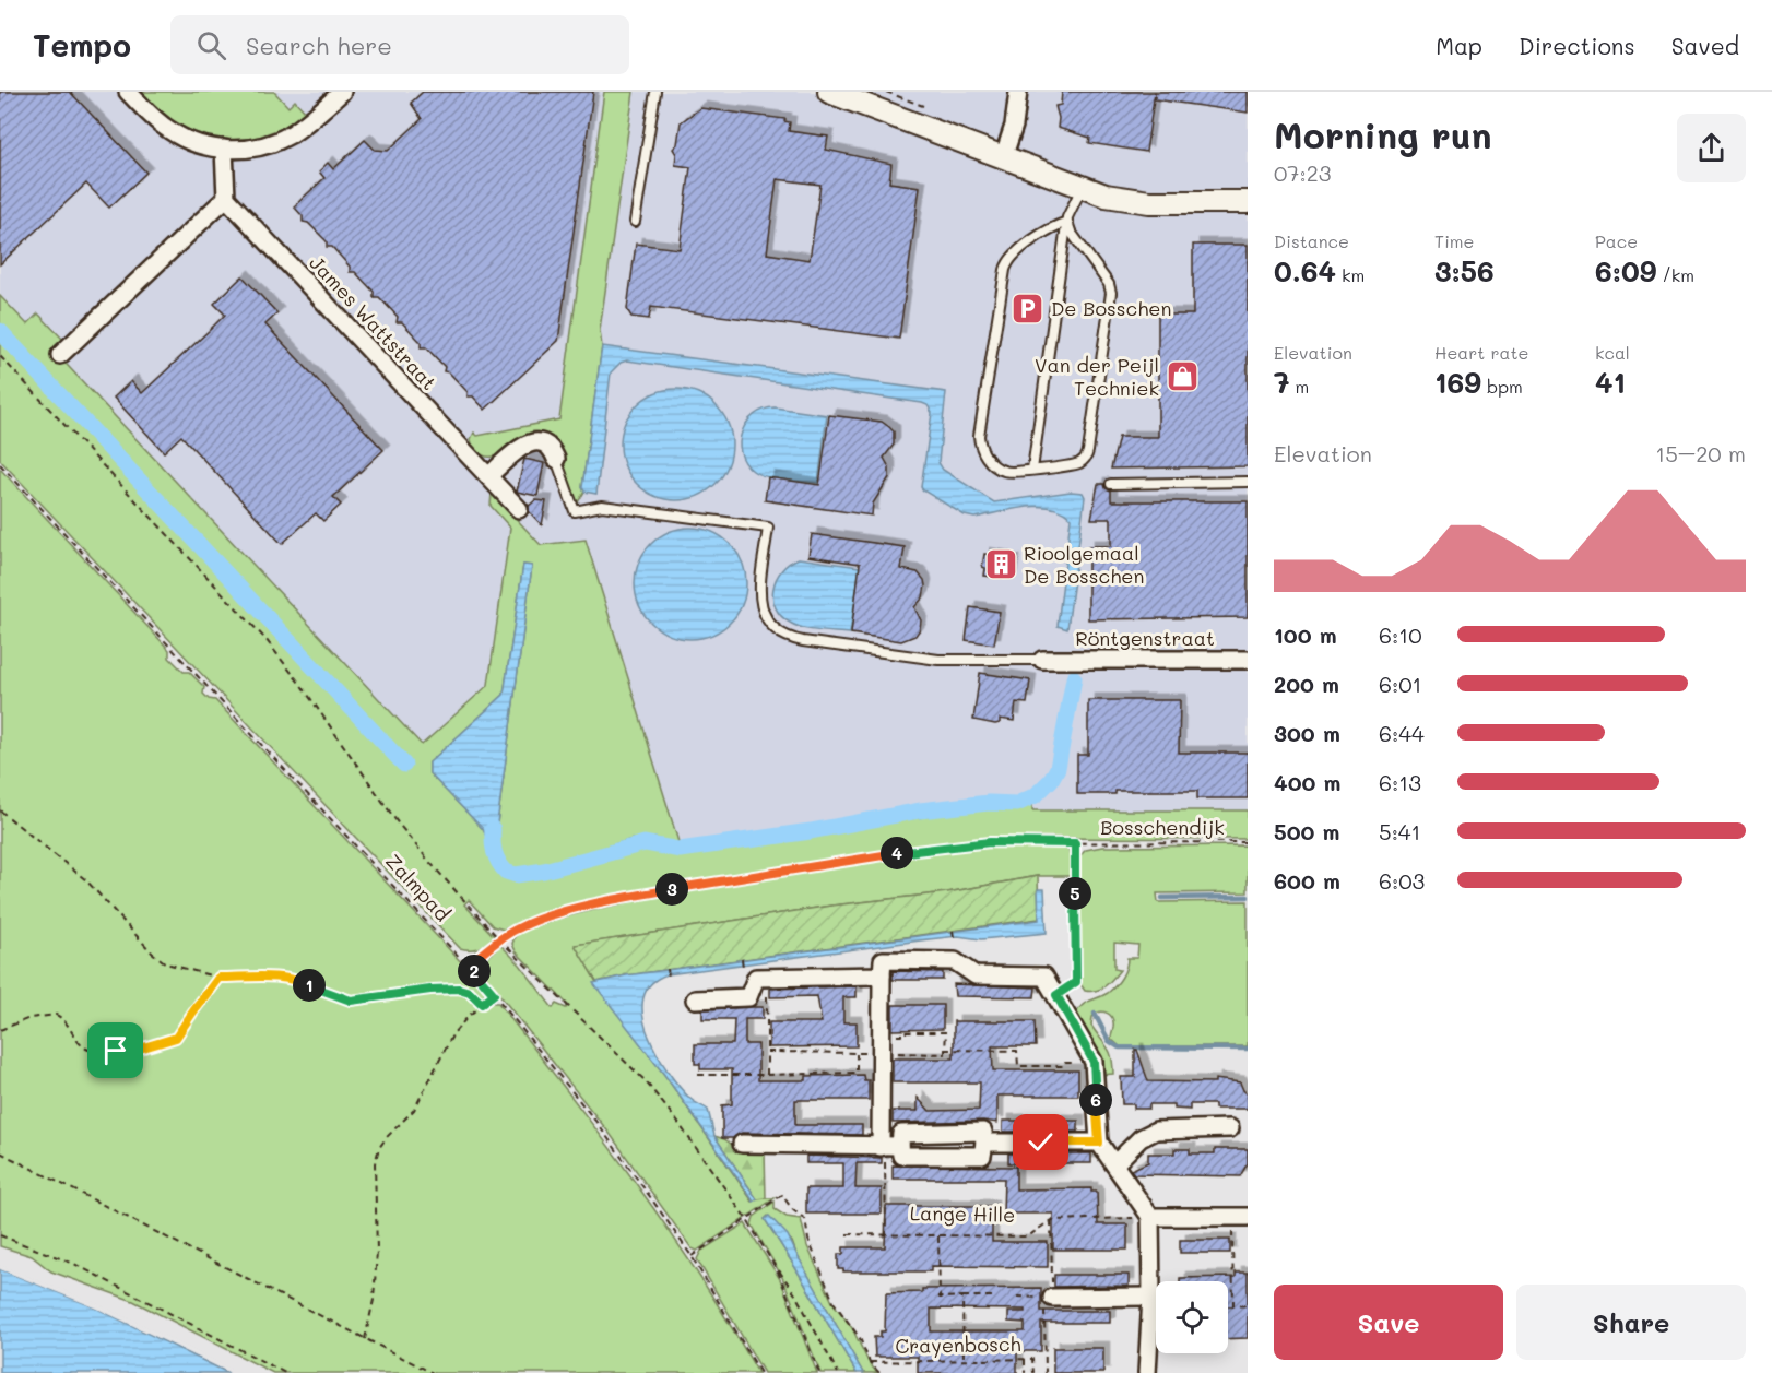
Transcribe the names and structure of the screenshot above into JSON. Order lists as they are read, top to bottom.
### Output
{
  "streets": {
    "street": ["James Wattstraat", "Röntgenstraat"],
    "path": [
      "Bosschendijk",
      "Zalmpad",
      "Lange Hille",
      "Crayenbosch"
    ]
  },
  "crossings": [
    ["Bosschendijk", "Zalmpad"]
  ],
  "places": {
    "parking": ["De Bosschen"],
    "shop": ["Van der Peijl Techniek"],
    "building": ["Rioolgemaal De Bosschen"]
  },
  "page": {
    "header": "Tempo",
    "search": "Search here",
    "nav": ["Map", "Directions", "Saved"],
    "heading": ["Morning run", "07:23"],
    "stats": [
      ["Distance", "0.64 km"],
      ["Time", "3:56"],
      ["Pace", "6:09 /km"],
      ["Elevation", "7 m"],
      ["Heart rate", "169 bpm"],
      ["kcal", "41"]
    ],
    "chart": ["Elevation", "15–20 m"],
    "list": [
      {
        "name": "100 m",
        "note": "6:10"
      },
      {
        "name": "200 m",
        "note": "6:01"
      },
      {
        "name": "300 m",
        "note": "6:44"
      },
      {
        "name": "400 m",
        "note": "6:13"
      },
      {
        "name": "500 m",
        "note": "5:41"
      },
      {
        "name": "600 m",
        "note": "6:03"
      }
    ],
    "pins": [
      "4",
      "3",
      "5",
      "2",
      "1",
      "6"
    ],
    "buttons": ["Save", "Share"]
  }
}
